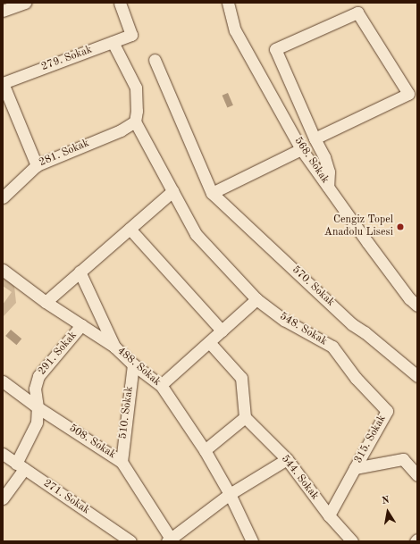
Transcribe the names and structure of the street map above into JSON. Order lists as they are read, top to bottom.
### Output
{
  "streets": {
    "street": [
      "279. Sokak",
      "281. Sokak",
      "568. Sokak",
      "570. Sokak",
      "548. Sokak",
      "291. Sokak",
      "488. Sokak",
      "510. Sokak",
      "315. Sokak",
      "508. Sokak",
      "544. Sokak",
      "271. Sokak"
    ]
  },
  "crossings": [
    ["281. Sokak", "548. Sokak"],
    ["548. Sokak", "315. Sokak"],
    ["291. Sokak", "488. Sokak"],
    ["291. Sokak", "508. Sokak"],
    ["291. Sokak", "271. Sokak"],
    ["488. Sokak", "510. Sokak"],
    ["510. Sokak", "508. Sokak"],
    ["315. Sokak", "544. Sokak"]
  ],
  "places": ["Cengiz Topel Anadolu Lisesi"],
  "north": "top"
}
